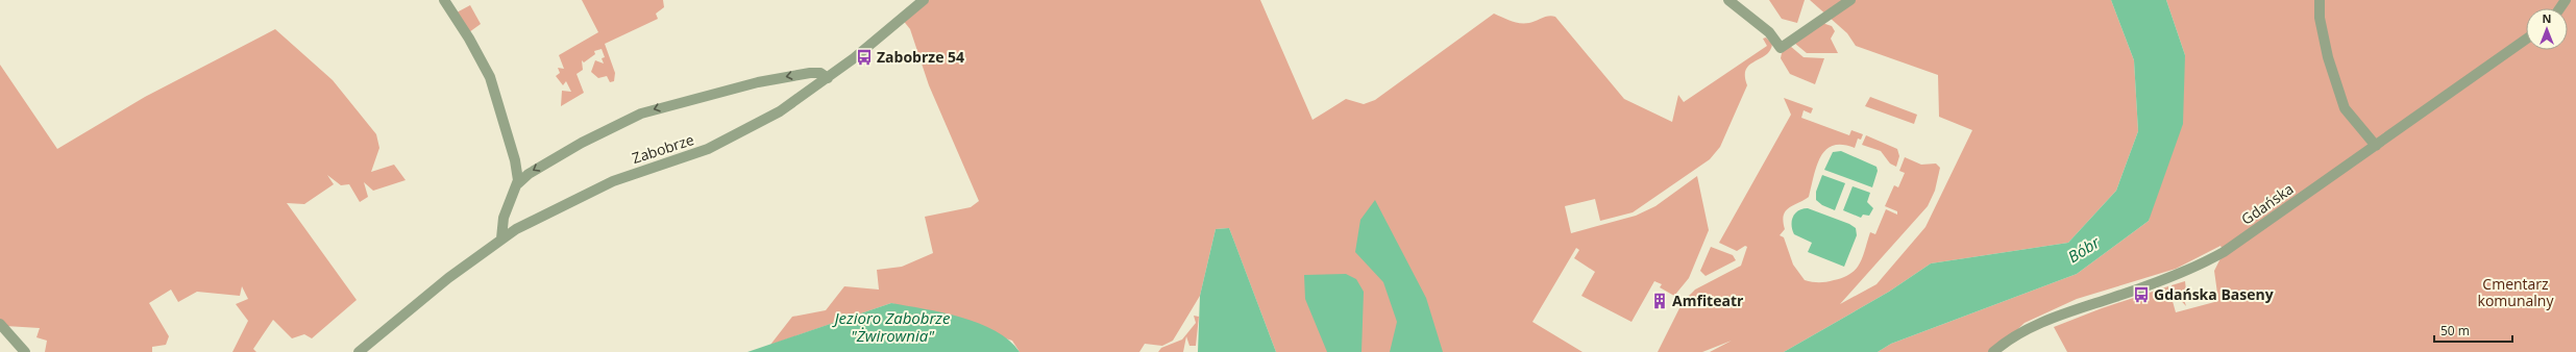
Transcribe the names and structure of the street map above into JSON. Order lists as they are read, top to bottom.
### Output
{
  "streets": {
    "street": ["Zabobrze", "Gdańska"]
  },
  "water": ["Bóbr", "Jezioro Zabobrze \"Żwirownia\""],
  "parks": ["Cmentarz komunalny"],
  "places": {
    "bus stop": ["Zabobrze 54", "Gdańska Baseny"],
    "building": ["Amfiteatr"]
  },
  "scale_bar": "50 m",
  "north": "top"
}
